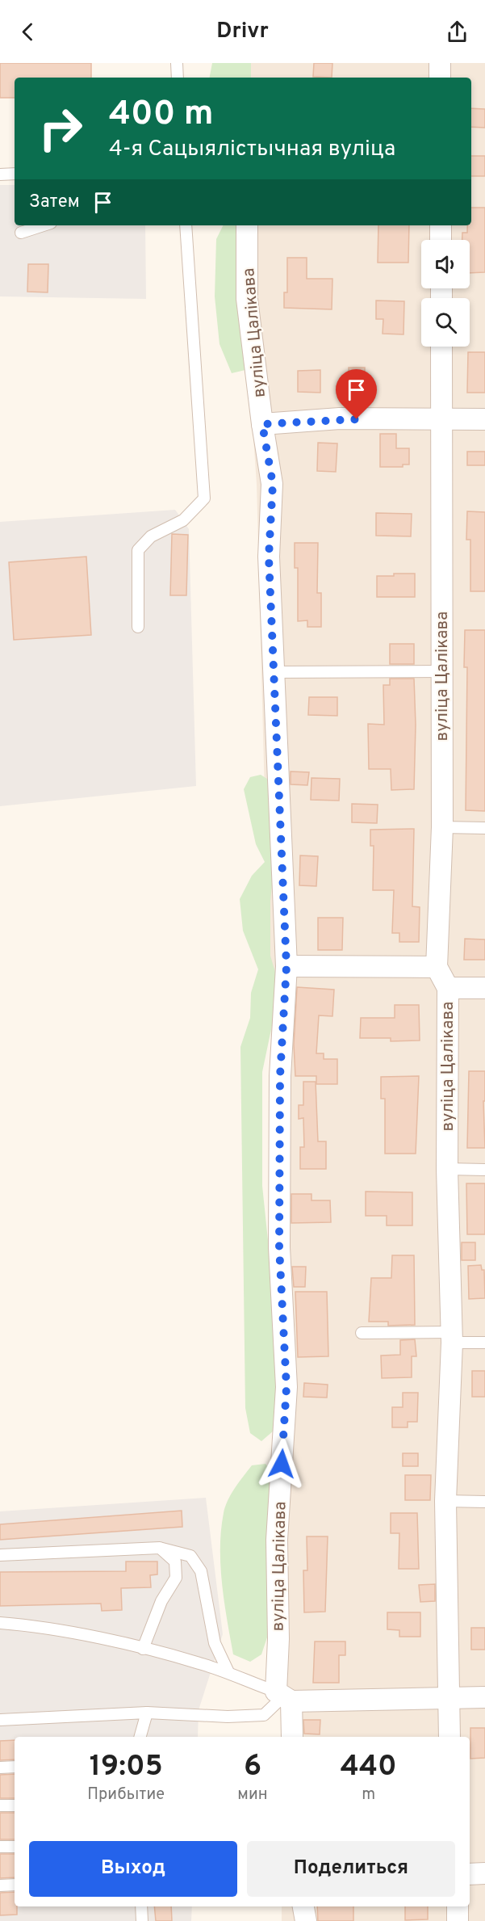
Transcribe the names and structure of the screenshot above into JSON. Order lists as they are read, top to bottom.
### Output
{
  "streets": {
    "street": ["вуліца Цалікава"]
  },
  "page": {
    "header": "Drivr",
    "turn": ["400 m", "4-я Сацыялістычная вуліца"],
    "then": "Затем",
    "eta": [
      "19:05",
      "Прибытие",
      "6",
      "мин",
      "440",
      "m"
    ],
    "buttons": ["Выход", "Поделиться"]
  }
}
